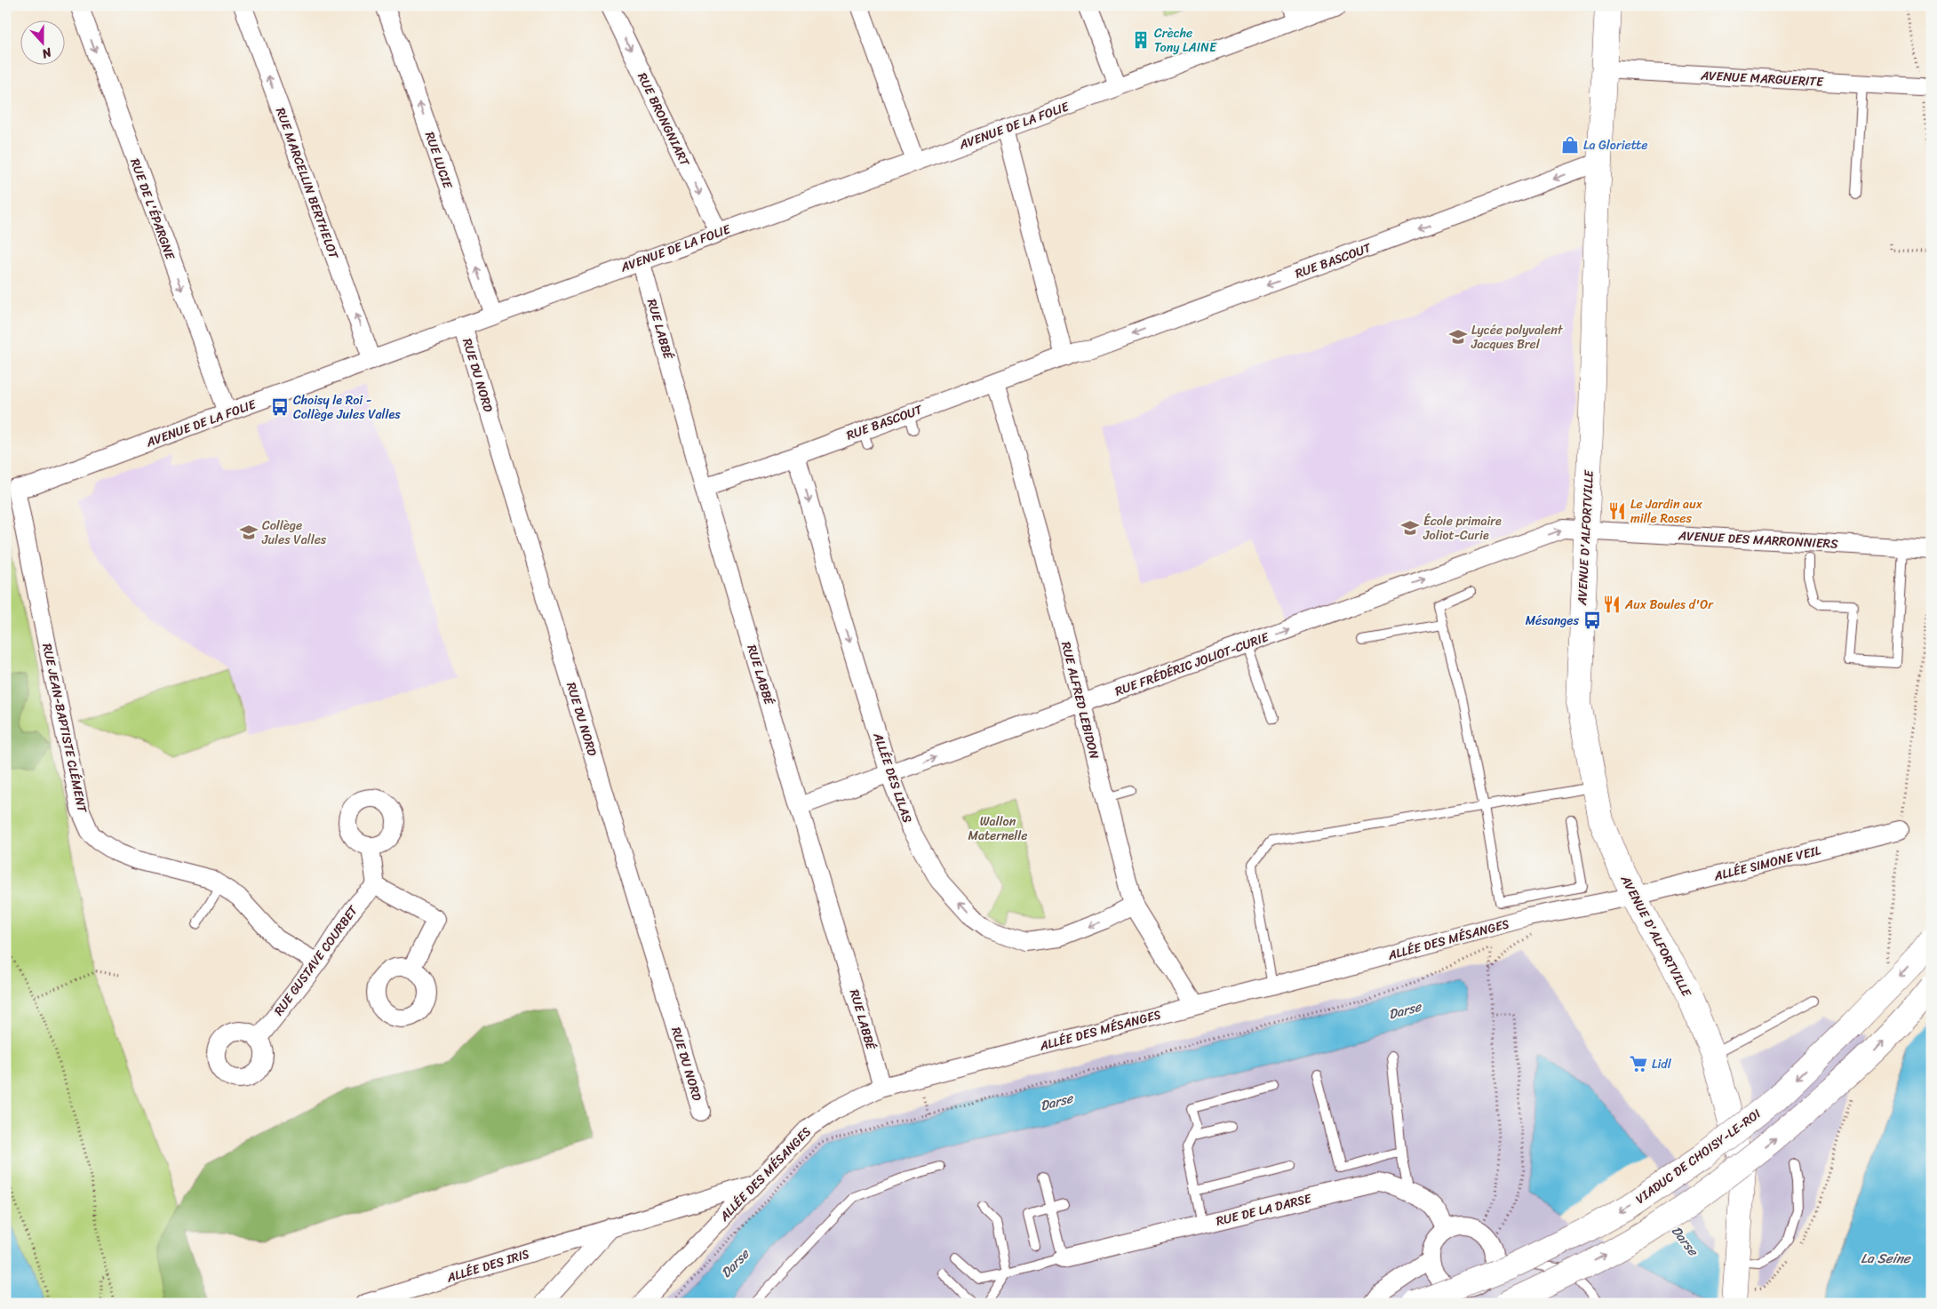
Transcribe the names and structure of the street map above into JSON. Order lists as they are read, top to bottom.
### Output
{
  "streets": {
    "main road": ["AVENUE D'ALFORTVILLE", "VIADUC DE CHOISY-LE-ROI"],
    "street": [
      "AVENUE MARGUERITE",
      "RUE BRONGNIART",
      "AVENUE DE LA FOLIE",
      "RUE LUCIE",
      "RUE MARCELLIN BERTHELOT",
      "RUE DE L'ÉPARGNE",
      "RUE BASCOUT",
      "RUE LABBÉ",
      "RUE DU NORD",
      "AVENUE DES MARRONNIERS",
      "RUE FRÉDÉRIC JOLIOT-CURIE",
      "RUE ALFRED LEBIDON",
      "RUE JEAN-BAPTISTE CLÉMENT",
      "ALLÉE DES LILAS",
      "ALLÉE SIMONE VEIL",
      "ALLÉE DES MÉSANGES",
      "RUE GUSTAVE COURBET",
      "RUE DE LA DARSE",
      "ALLÉE DES IRIS"
    ]
  },
  "crossings": [
    ["AVENUE MARGUERITE", "AVENUE D'ALFORTVILLE"],
    ["RUE BRONGNIART", "AVENUE DE LA FOLIE"],
    ["AVENUE DE LA FOLIE", "RUE LUCIE"],
    ["AVENUE DE LA FOLIE", "RUE MARCELLIN BERTHELOT"],
    ["AVENUE DE LA FOLIE", "RUE DE L'ÉPARGNE"],
    ["AVENUE DE LA FOLIE", "RUE LABBÉ"],
    ["AVENUE DE LA FOLIE", "RUE DU NORD"],
    ["AVENUE DE LA FOLIE", "RUE JEAN-BAPTISTE CLÉMENT"],
    ["RUE BASCOUT", "RUE LABBÉ"],
    ["RUE BASCOUT", "AVENUE D'ALFORTVILLE"],
    ["RUE BASCOUT", "RUE ALFRED LEBIDON"],
    ["RUE BASCOUT", "ALLÉE DES LILAS"],
    ["RUE LABBÉ", "RUE FRÉDÉRIC JOLIOT-CURIE"],
    ["RUE LABBÉ", "ALLÉE DES MÉSANGES"],
    ["AVENUE D'ALFORTVILLE", "AVENUE DES MARRONNIERS"],
    ["AVENUE D'ALFORTVILLE", "RUE FRÉDÉRIC JOLIOT-CURIE"],
    ["AVENUE D'ALFORTVILLE", "ALLÉE SIMONE VEIL"],
    ["AVENUE D'ALFORTVILLE", "ALLÉE DES MÉSANGES"],
    ["AVENUE DES MARRONNIERS", "RUE FRÉDÉRIC JOLIOT-CURIE"],
    ["RUE FRÉDÉRIC JOLIOT-CURIE", "RUE ALFRED LEBIDON"],
    ["RUE FRÉDÉRIC JOLIOT-CURIE", "ALLÉE DES LILAS"],
    ["RUE ALFRED LEBIDON", "ALLÉE DES LILAS"],
    ["RUE ALFRED LEBIDON", "ALLÉE DES MÉSANGES"],
    ["RUE JEAN-BAPTISTE CLÉMENT", "RUE GUSTAVE COURBET"],
    ["ALLÉE SIMONE VEIL", "ALLÉE DES MÉSANGES"],
    ["ALLÉE DES MÉSANGES", "ALLÉE DES IRIS"]
  ],
  "one_way": [
    "RUE BRONGNIART",
    "RUE LUCIE",
    "RUE MARCELLIN BERTHELOT",
    "RUE DE L'ÉPARGNE",
    "RUE BASCOUT",
    "RUE FRÉDÉRIC JOLIOT-CURIE"
  ],
  "water": ["Darse", "La Seine"],
  "parks": ["Wallon Maternelle"],
  "places": {
    "building": ["Crèche Tony LAINE"],
    "shop": ["La Gloriette"],
    "school or university": ["Lycée polyvalent Jacques Brel", "École primaire Joliot-Curie", "Collège Jules Valles"],
    "bus stop": ["Choisy le Roi - Collège Jules Valles", "Mésanges"],
    "restaurant": ["Le Jardin aux mille Roses", "Aux Boules d'Or"],
    "supermarket": ["Lidl"]
  },
  "north": "bottom"
}
